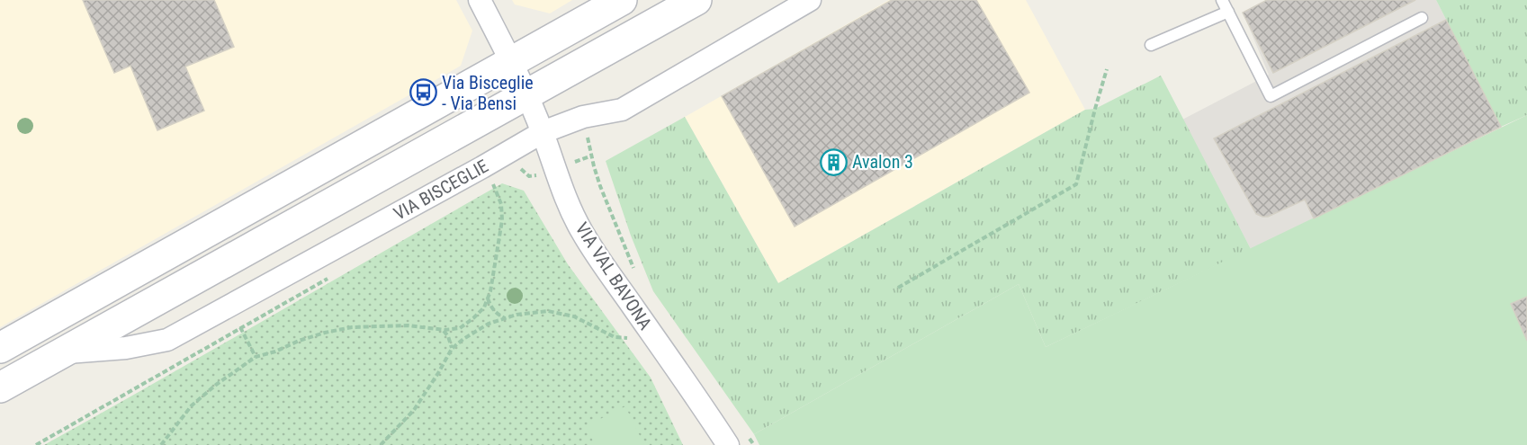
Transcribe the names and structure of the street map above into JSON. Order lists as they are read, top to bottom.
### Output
{
  "streets": {
    "main road": ["VIA BISCEGLIE"],
    "street": ["VIA VAL BAVONA"]
  },
  "crossings": [
    ["VIA BISCEGLIE", "VIA VAL BAVONA"]
  ],
  "places": {
    "bus stop": ["Via Bisceglie - Via Bensi"],
    "building": ["Avalon 3"]
  }
}
